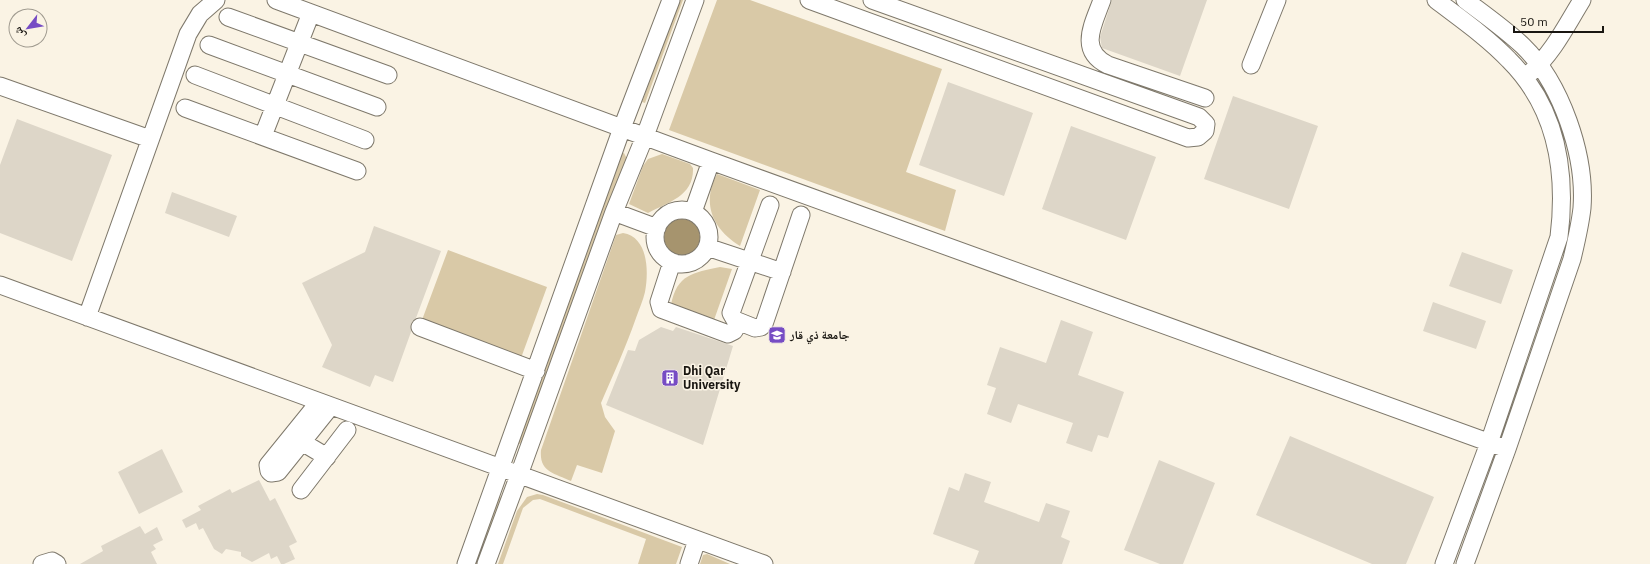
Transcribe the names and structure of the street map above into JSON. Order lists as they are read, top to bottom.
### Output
{
  "places": {
    "school or university": ["جامعة ذي قار"],
    "building": ["Dhi Qar University"]
  },
  "scale_bar": "50 m",
  "north": "bottom left"
}
